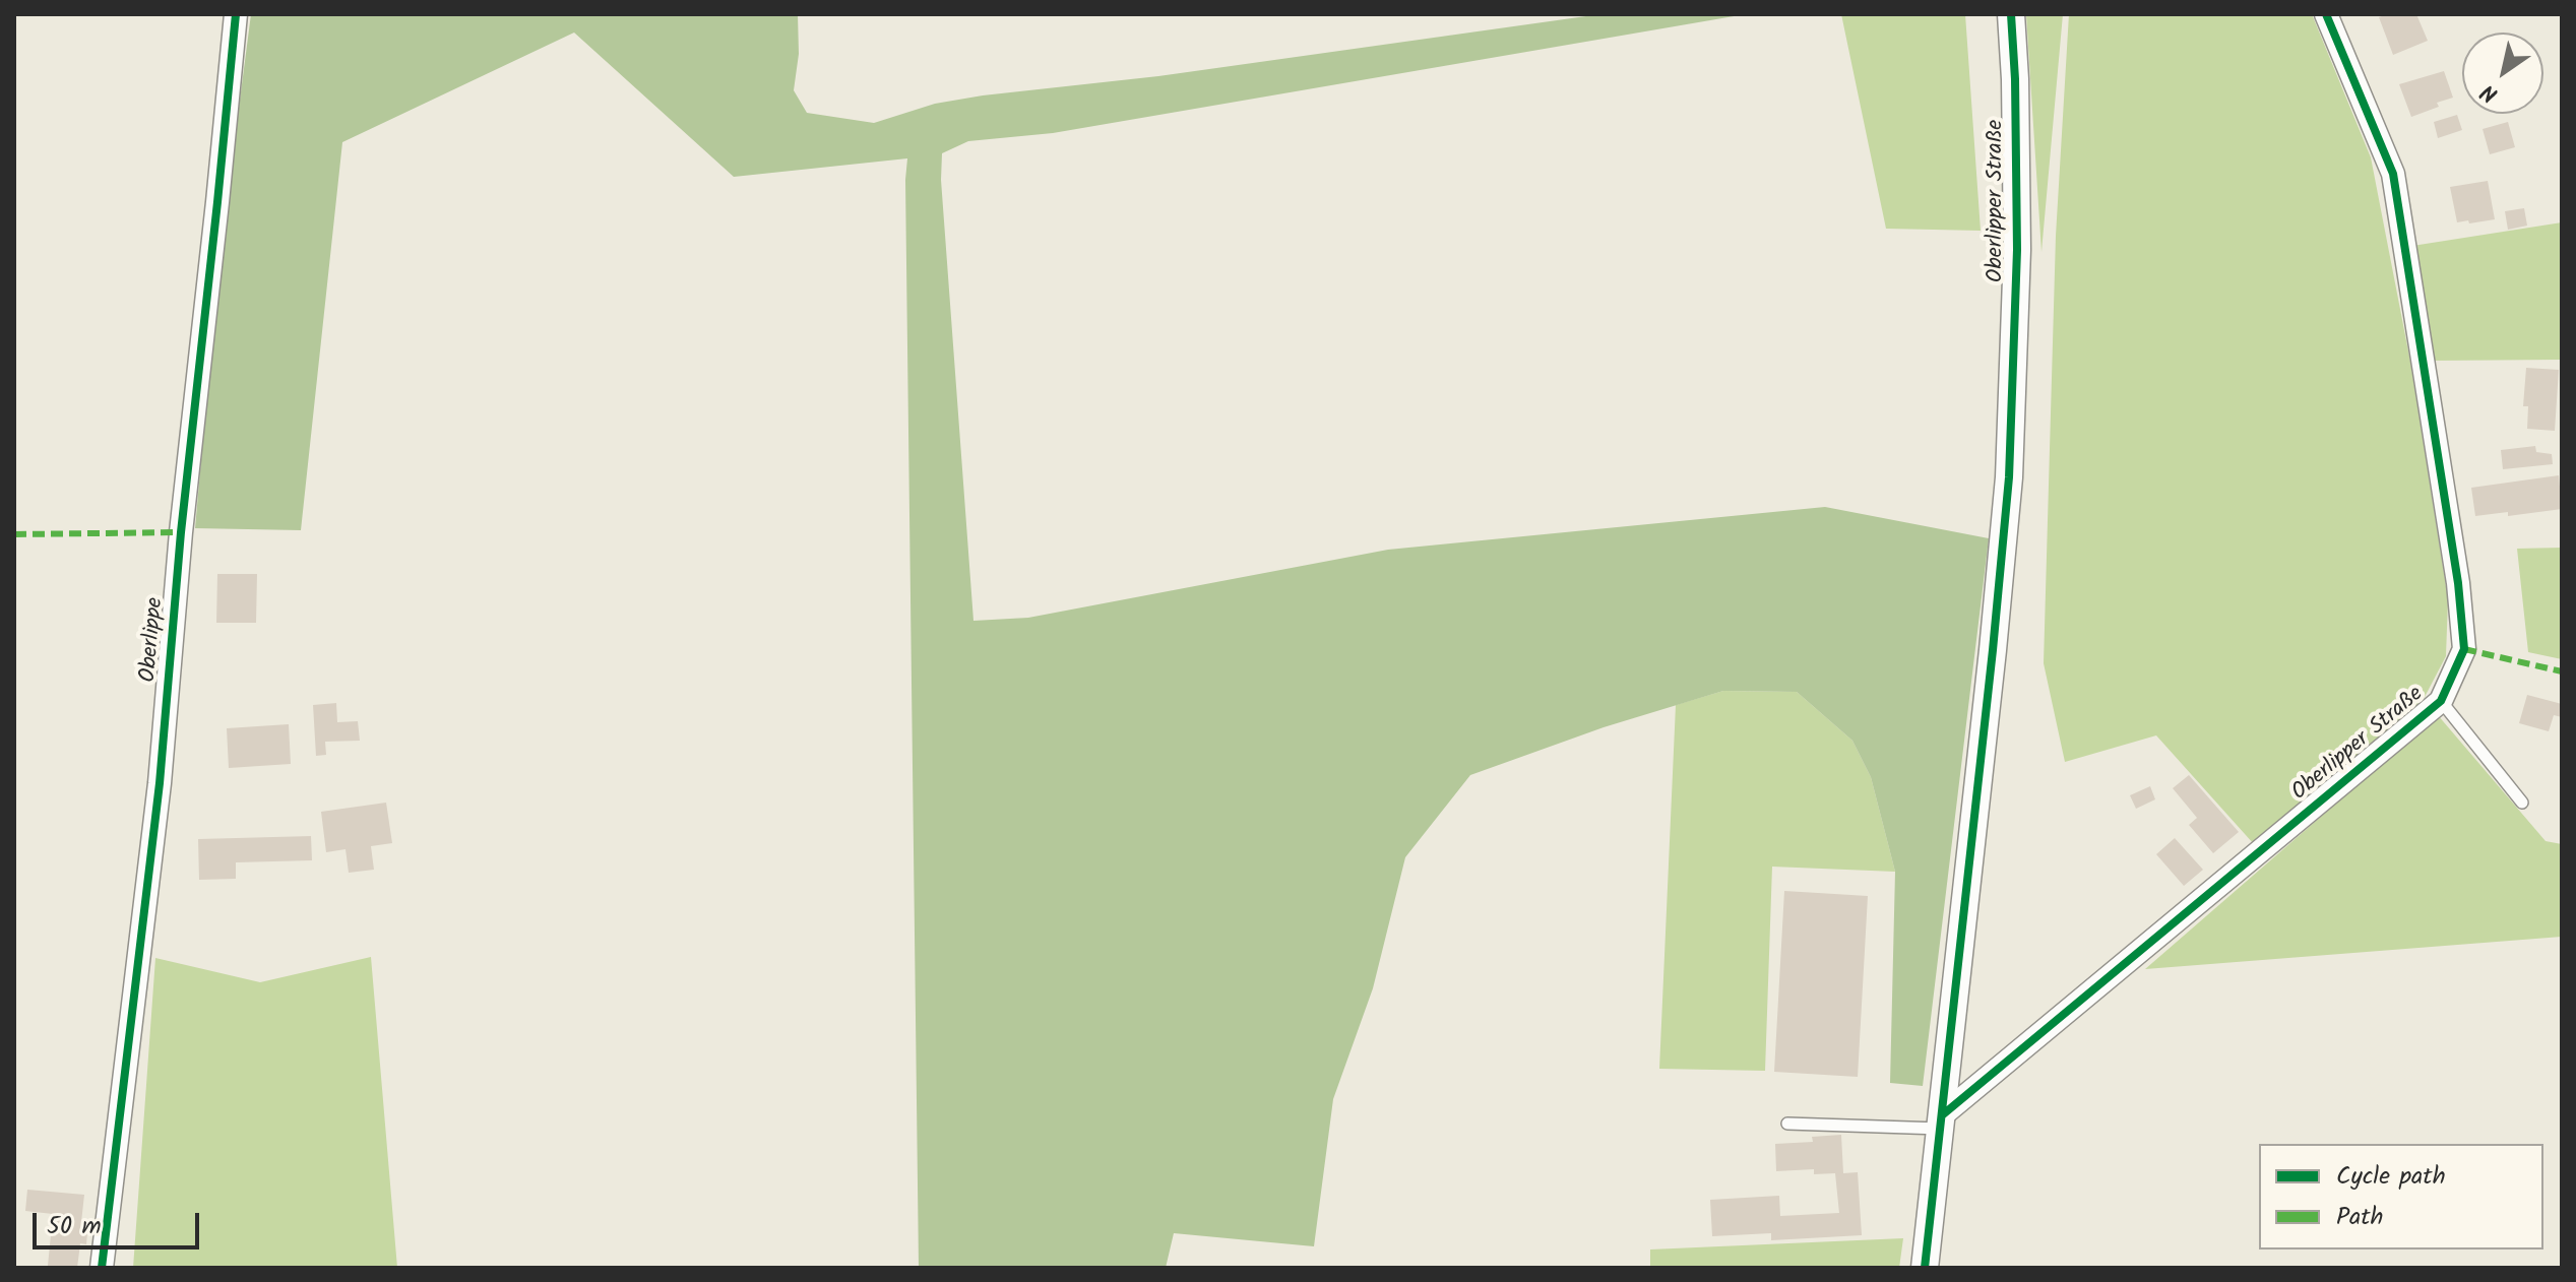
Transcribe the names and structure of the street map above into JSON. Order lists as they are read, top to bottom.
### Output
{
  "streets": {
    "street": ["Oberlipper Straße", "Oberlippe"]
  },
  "legend": ["Cycle path", "Path"],
  "scale_bar": "50 m",
  "north": "bottom left"
}
